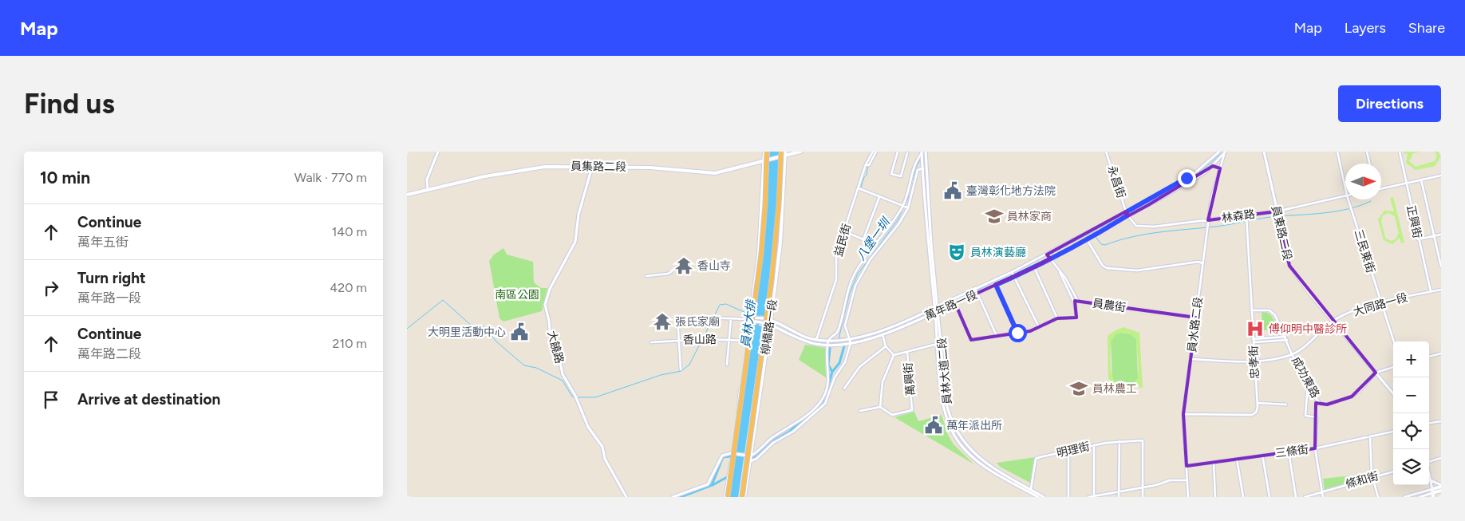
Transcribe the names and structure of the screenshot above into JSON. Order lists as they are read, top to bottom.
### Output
{
  "streets": {
    "main road": ["員集路二段", "柳橋路一段"],
    "street": [
      "永昌街",
      "林森路",
      "正興街",
      "員東路二段",
      "益民街",
      "三民東街",
      "大同路一段",
      "萬年路一段",
      "員農街",
      "員水路二段",
      "香山路",
      "大饒路",
      "忠孝街",
      "員林大道二段",
      "成功東路",
      "萬興街",
      "明理街",
      "三條街",
      "條和街"
    ]
  },
  "crossings": [
    ["員集路二段", "柳橋路一段"],
    ["員集路二段", "大饒路"],
    ["永昌街", "林森路"],
    ["永昌街", "萬年路一段"],
    ["林森路", "員東路二段"],
    ["林森路", "萬年路一段"],
    ["林森路", "員水路二段"],
    ["林森路", "忠孝街"],
    ["正興街", "大同路一段"],
    ["員東路二段", "大同路一段"],
    ["員東路二段", "成功東路"],
    ["益民街", "萬年路一段"],
    ["三民東街", "大同路一段"],
    ["大同路一段", "員水路二段"],
    ["大同路一段", "忠孝街"],
    ["大同路一段", "成功東路"],
    ["萬年路一段", "員農街"],
    ["萬年路一段", "員水路二段"],
    ["萬年路一段", "柳橋路一段"],
    ["萬年路一段", "員林大道二段"],
    ["員農街", "員水路二段"],
    ["員水路二段", "三條街"],
    ["柳橋路一段", "香山路"],
    ["忠孝街", "成功東路"],
    ["員林大道二段", "明理街"]
  ],
  "water": ["八堡一圳", "員林大排"],
  "parks": ["南區公園"],
  "places": {
    "public building": ["臺灣彰化地方法院", "大明里活動中心", "萬年派出所"],
    "school or university": ["員林家商", "員林農工"],
    "theatre": ["員林演藝廳"],
    "temple": ["香山寺", "張氏家廟"],
    "hospital": ["傅仰明中醫診所"]
  },
  "north": "right",
  "page": {
    "header": "Map",
    "nav": ["Map", "Layers", "Share"],
    "buttons": "Directions",
    "title": "Find us",
    "heading": ["10 min", "Walk · 770 m"],
    "list": [
      ["Continue", "萬年五街", "140 m"],
      ["Turn right", "萬年路一段", "420 m"],
      ["Continue", "萬年路二段", "210 m"],
      "Arrive at destination"
    ],
    "map_buttons": ["+", "−"]
  }
}
